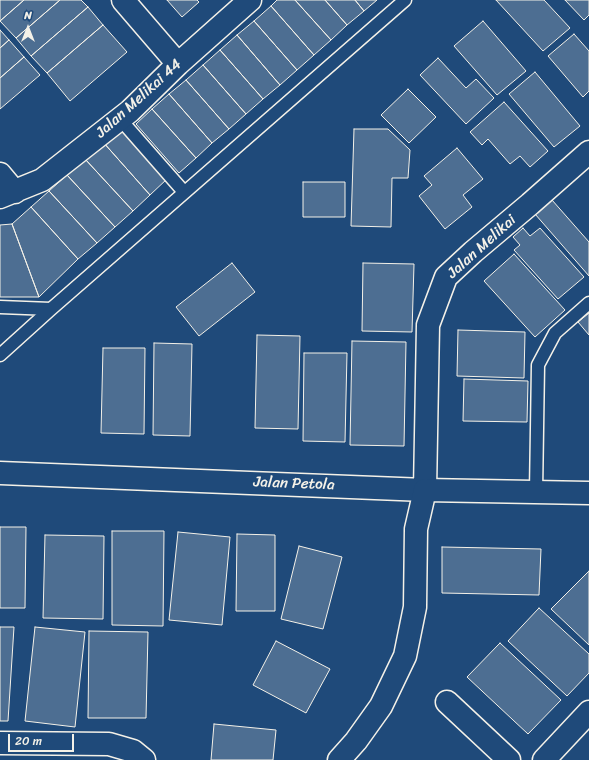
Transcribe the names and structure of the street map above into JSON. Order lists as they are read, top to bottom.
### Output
{
  "streets": {
    "street": ["Jalan Melikai 44", "Jalan Melikai", "Jalan Petola"]
  },
  "crossings": [
    ["Jalan Melikai", "Jalan Petola"]
  ],
  "scale_bar": "20 m",
  "north": "top"
}
